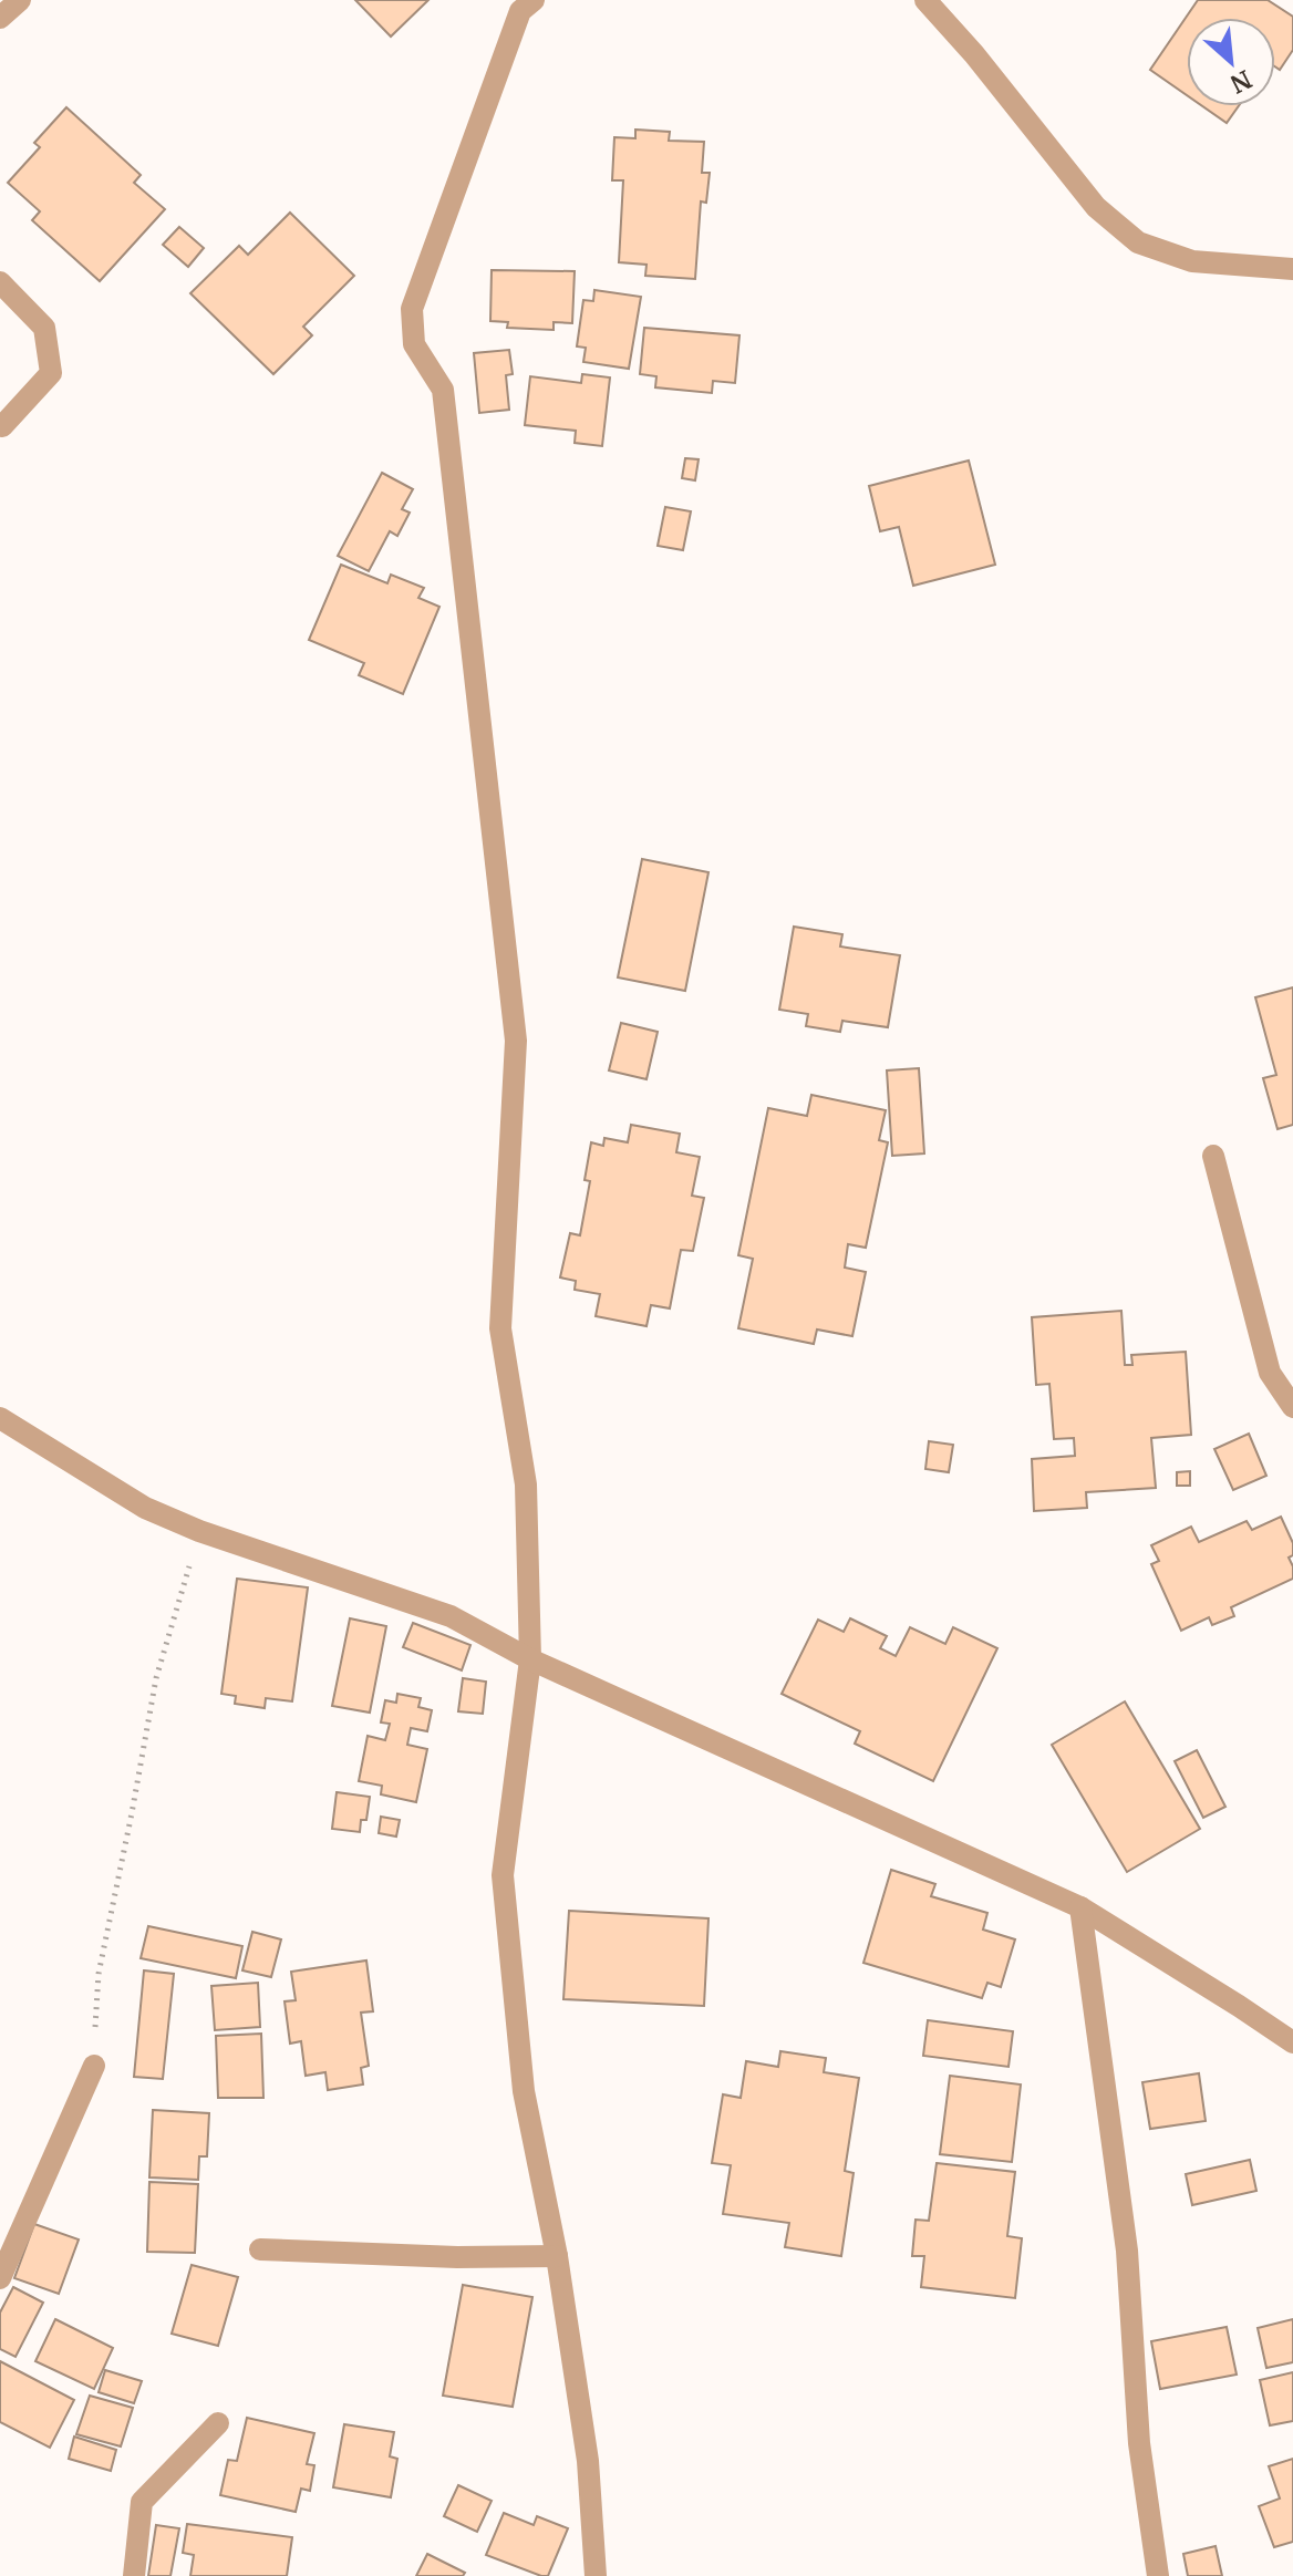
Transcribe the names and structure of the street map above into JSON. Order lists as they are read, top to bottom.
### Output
{
  "north": "bottom right"
}
